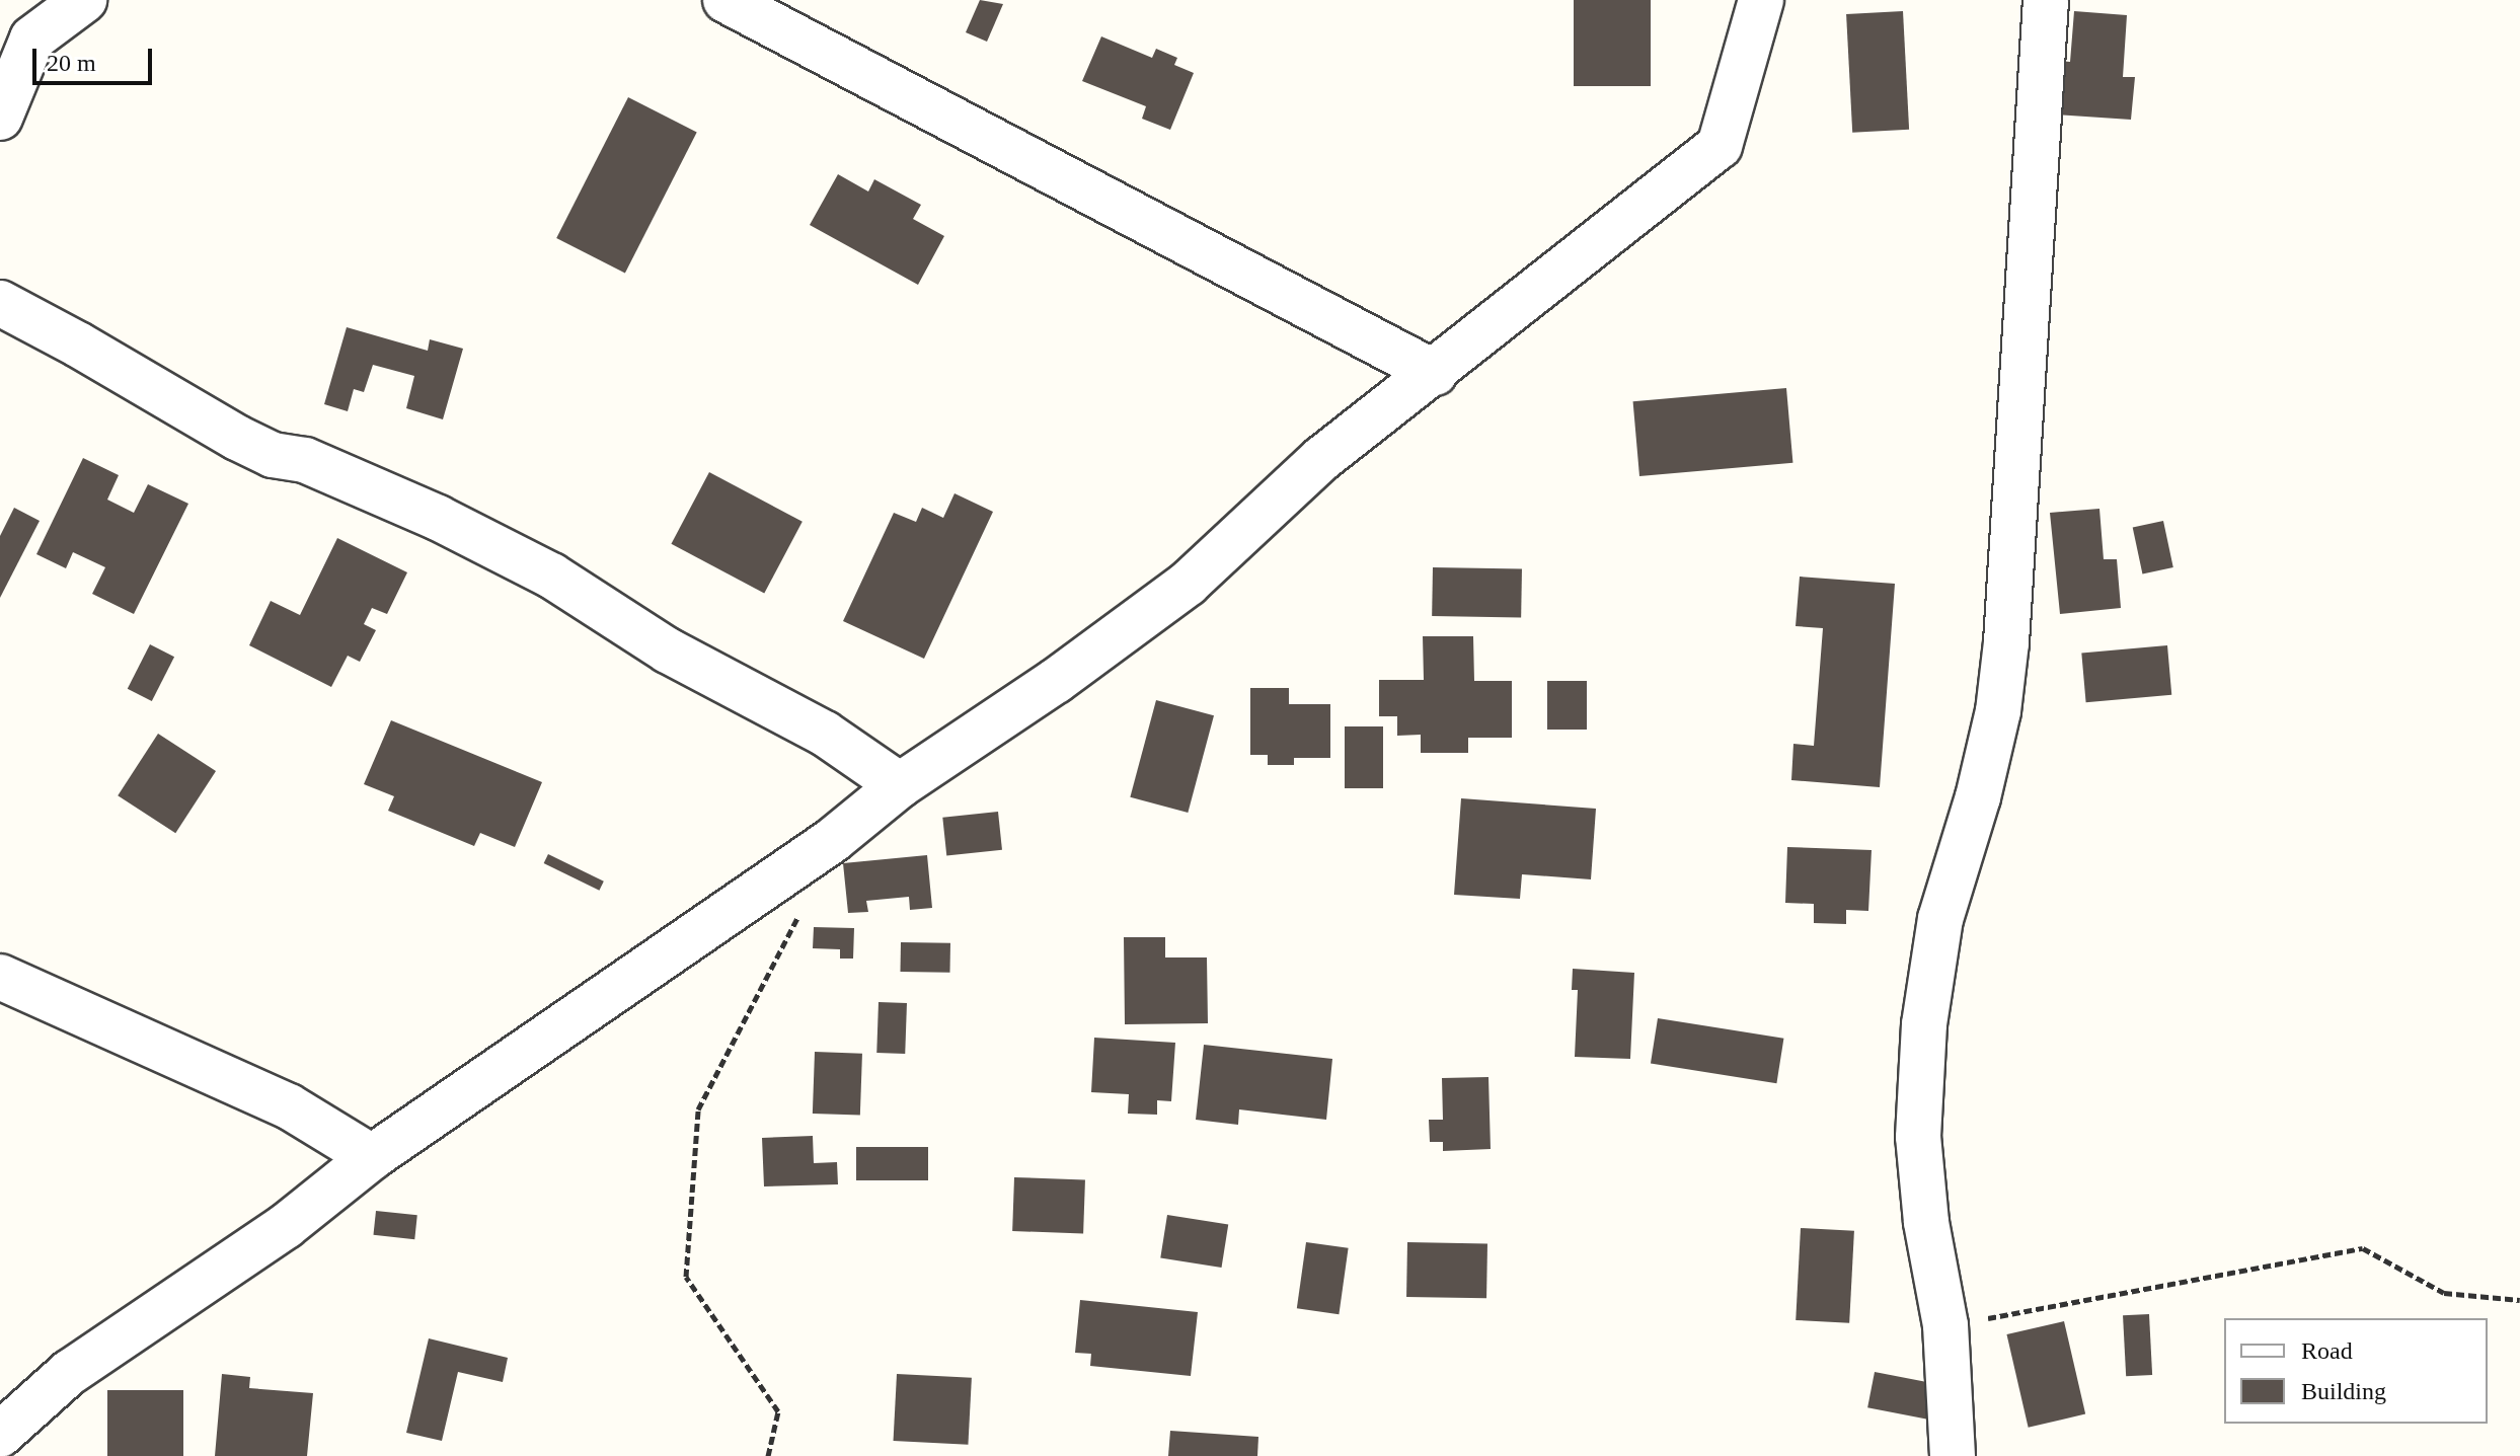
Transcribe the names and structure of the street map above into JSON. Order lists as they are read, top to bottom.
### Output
{
  "legend": ["Road", "Building"],
  "scale_bar": "20 m"
}
